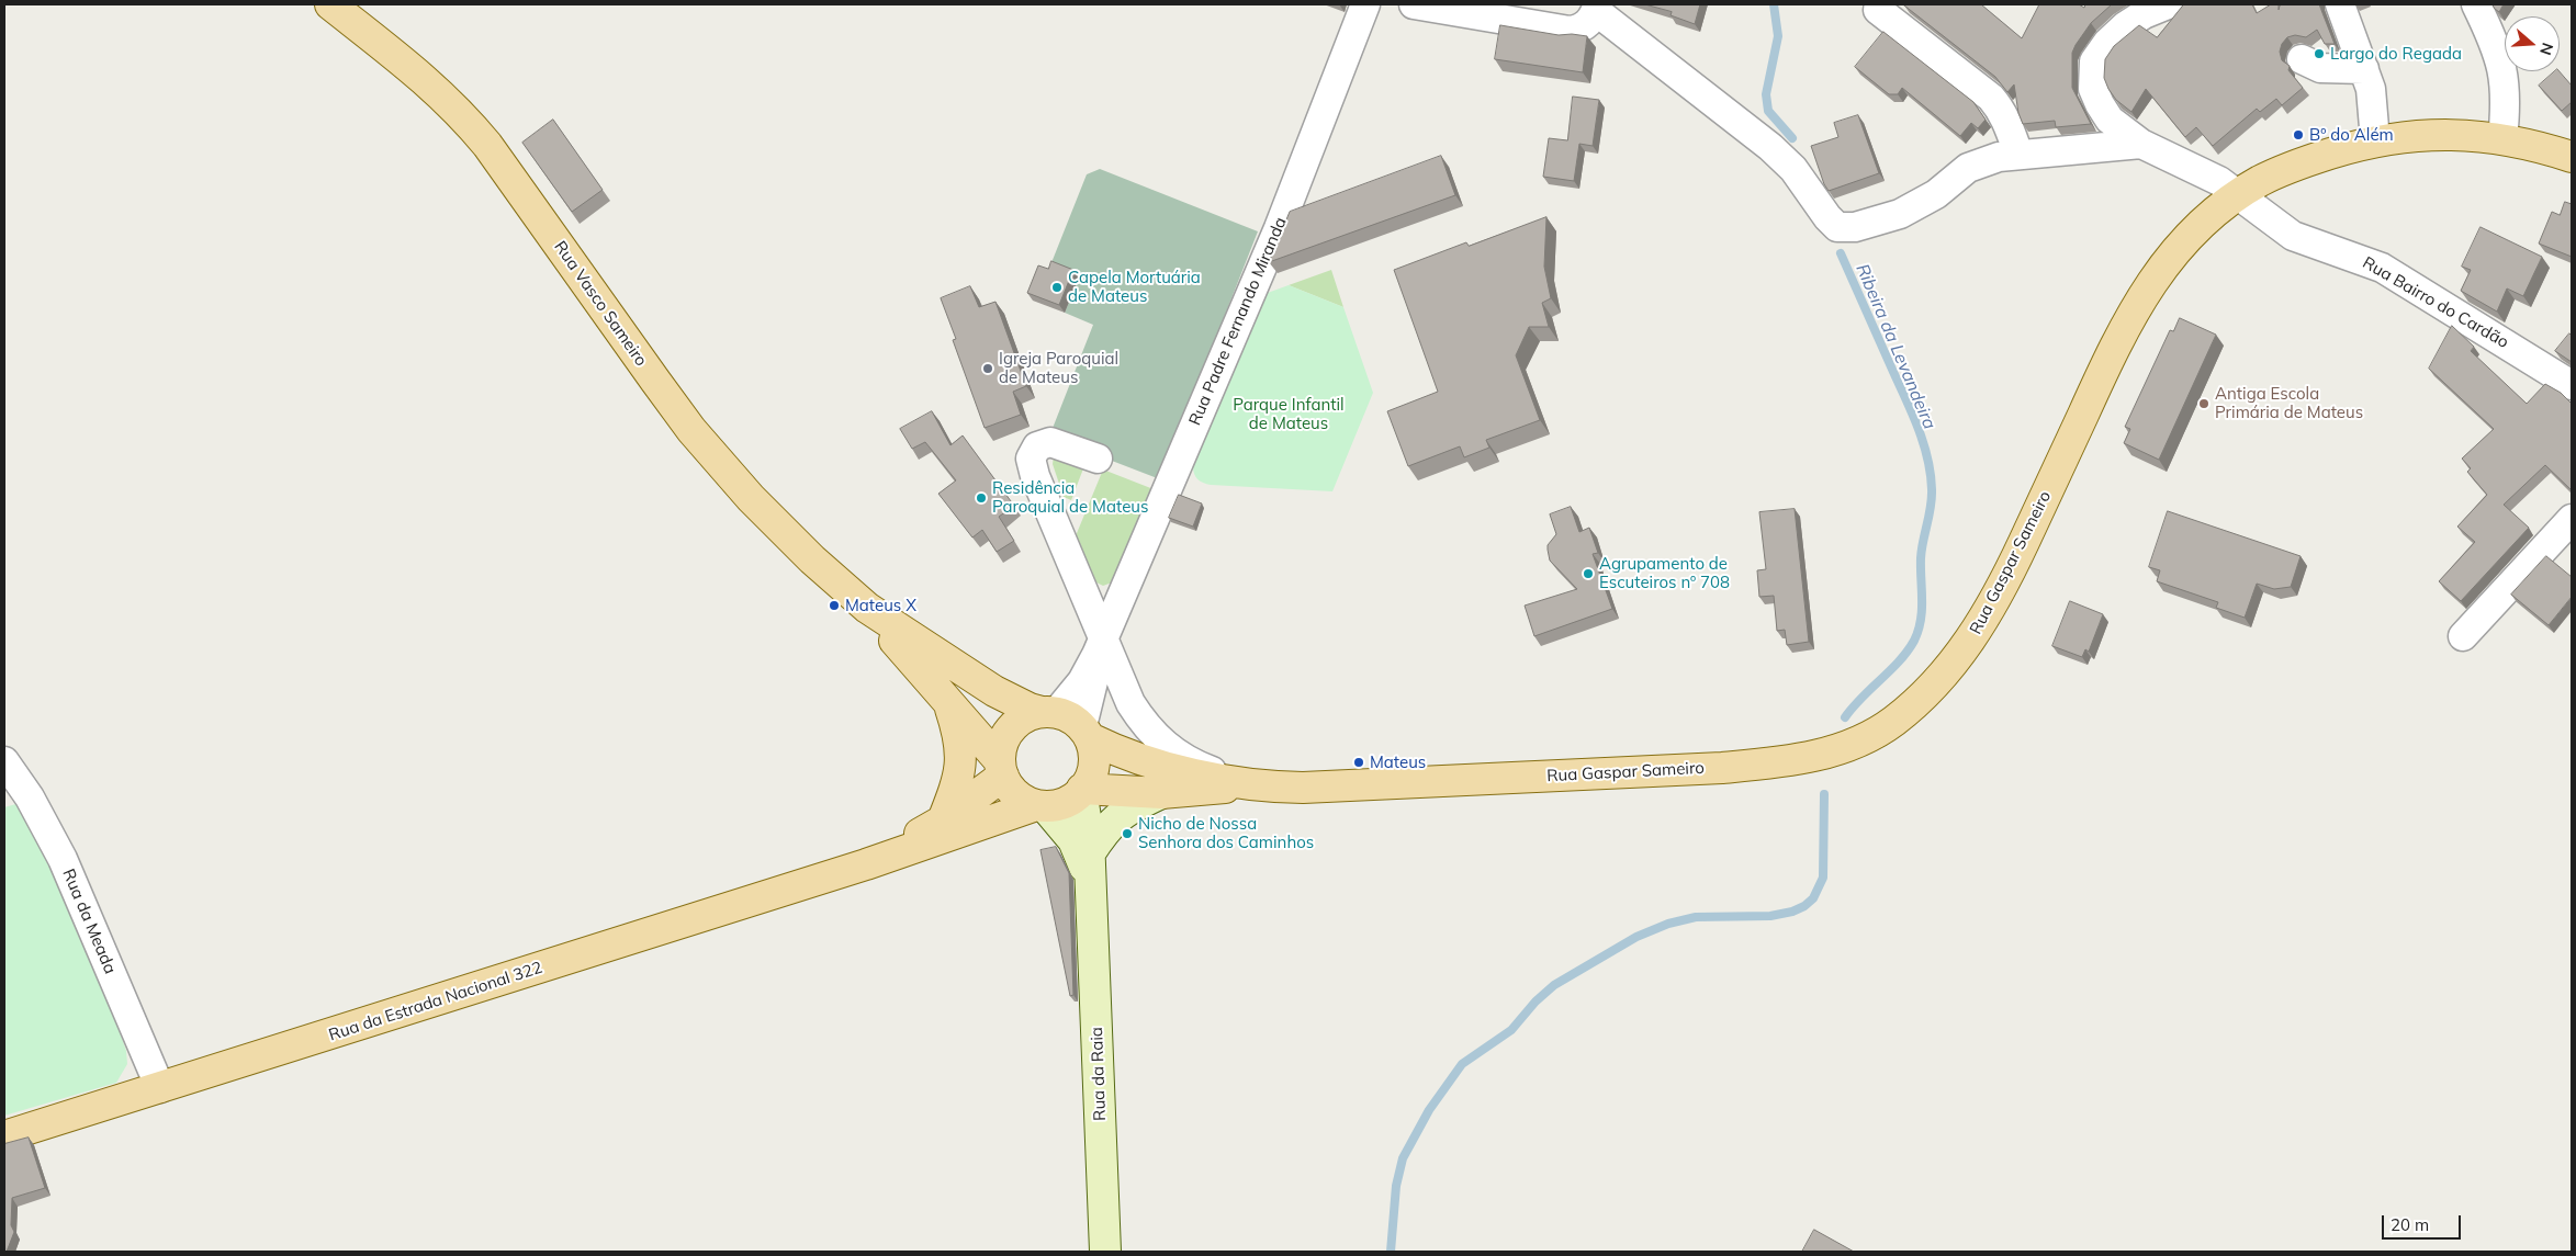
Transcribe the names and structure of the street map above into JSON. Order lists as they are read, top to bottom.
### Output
{
  "streets": {
    "main road": [
      "Rua Vasco Sameiro",
      "Rua Gaspar Sameiro",
      "Rua da Estrada Nacional 322",
      "Rua da Raia"
    ],
    "street": ["Rua Bairro do Cardão", "Rua Padre Fernando Miranda", "Rua da Meada"]
  },
  "crossings": [
    ["Rua Bairro do Cardão", "Rua Gaspar Sameiro"],
    ["Rua da Meada", "Rua da Estrada Nacional 322"]
  ],
  "water": ["Ribeira da Levandeira"],
  "parks": ["Parque Infantil de Mateus"],
  "places": [
    "Largo do Regada",
    "Bº do Além",
    "Capela Mortuária de Mateus",
    "Igreja Paroquial de Mateus",
    "Antiga Escola Primária de Mateus",
    "Residência Paroquial de Mateus",
    "Agrupamento de Escuteiros nº 708",
    "Mateus X",
    "Mateus",
    "Nicho de Nossa Senhora dos Caminhos"
  ],
  "scale_bar": "20 m",
  "north": "right"
}
